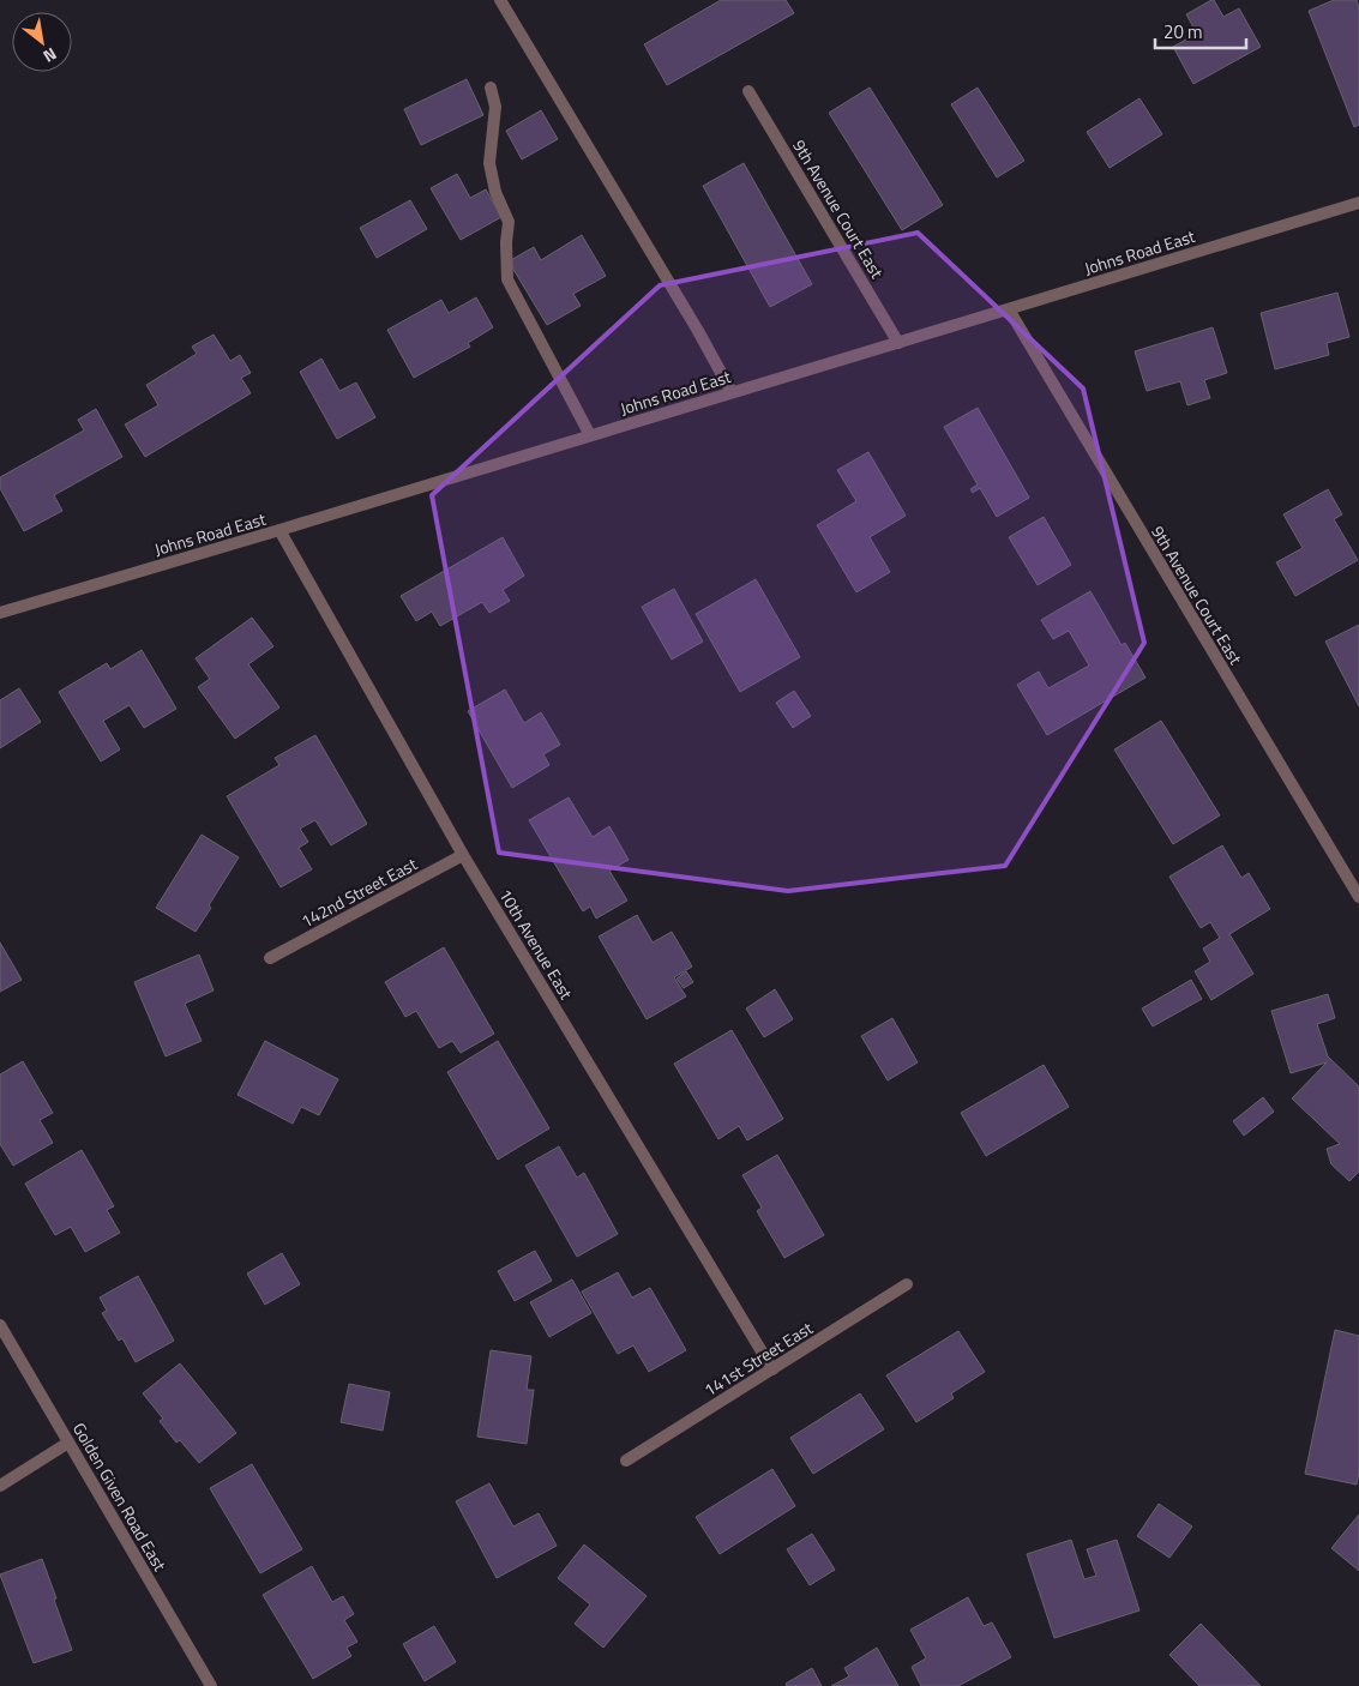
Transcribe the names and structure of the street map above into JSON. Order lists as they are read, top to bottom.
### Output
{
  "streets": {
    "street": [
      "9th Avenue Court East",
      "Johns Road East",
      "142nd Street East",
      "10th Avenue East",
      "141st Street East",
      "Golden Given Road East"
    ]
  },
  "crossings": [
    ["9th Avenue Court East", "Johns Road East"],
    ["Johns Road East", "10th Avenue East"],
    ["142nd Street East", "10th Avenue East"],
    ["10th Avenue East", "141st Street East"]
  ],
  "scale_bar": "20 m",
  "north": "bottom right"
}
